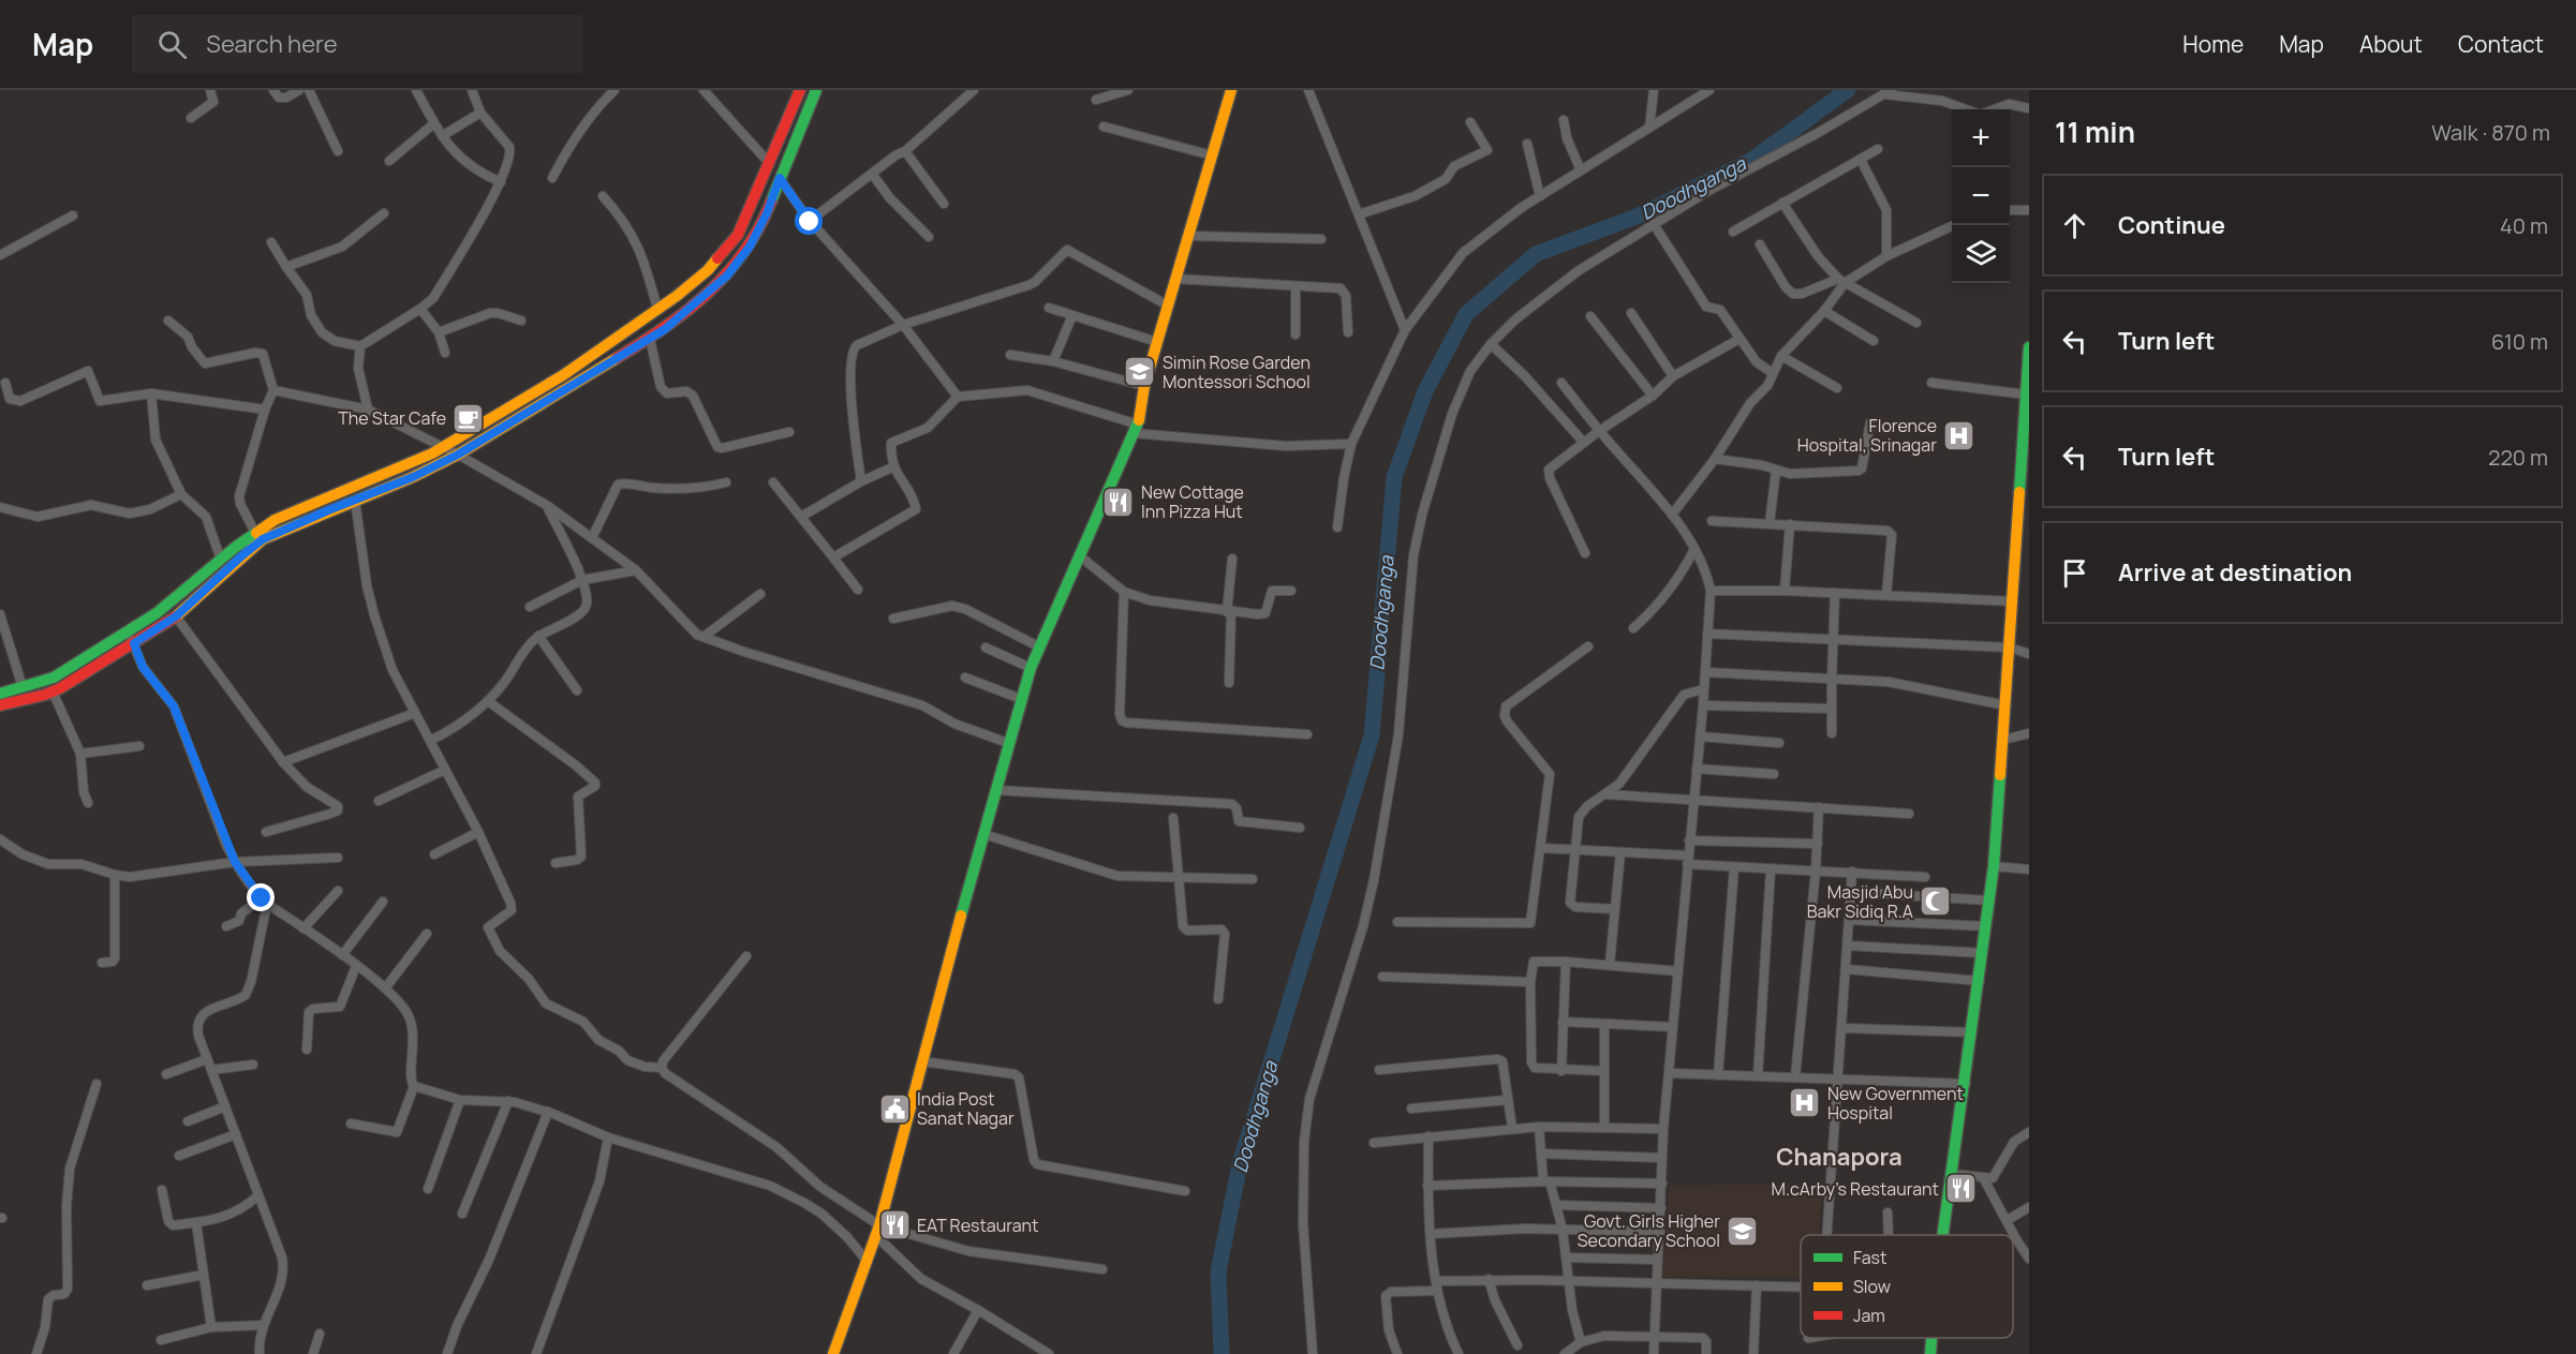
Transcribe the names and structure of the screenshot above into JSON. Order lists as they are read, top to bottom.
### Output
{
  "districts": ["Chanapora"],
  "water": ["Doodhganga"],
  "places": {
    "school or university": ["Simin Rose Garden Montessori School", "Govt. Girls Higher Secondary School"],
    "cafe": ["The Star Cafe"],
    "hospital": ["Florence Hospital, Srinagar", "New Government Hospital"],
    "restaurant": ["New Cottage Inn Pizza Hut", "M.cArby's Restaurant", "EAT Restaurant"],
    "mosque": ["Masjid Abu Bakr Sidiq R.A"],
    "public building": ["India Post Sanat Nagar"]
  },
  "legend": ["Fast", "Slow", "Jam"],
  "page": {
    "header": "Map",
    "search": "Search here",
    "nav": [
      "Home",
      "Map",
      "About",
      "Contact"
    ],
    "heading": ["11 min", "Walk · 870 m"],
    "map_buttons": ["+", "−"],
    "list": [
      ["Continue", "40 m"],
      ["Turn left", "610 m"],
      ["Turn left", "220 m"],
      "Arrive at destination"
    ]
  }
}
